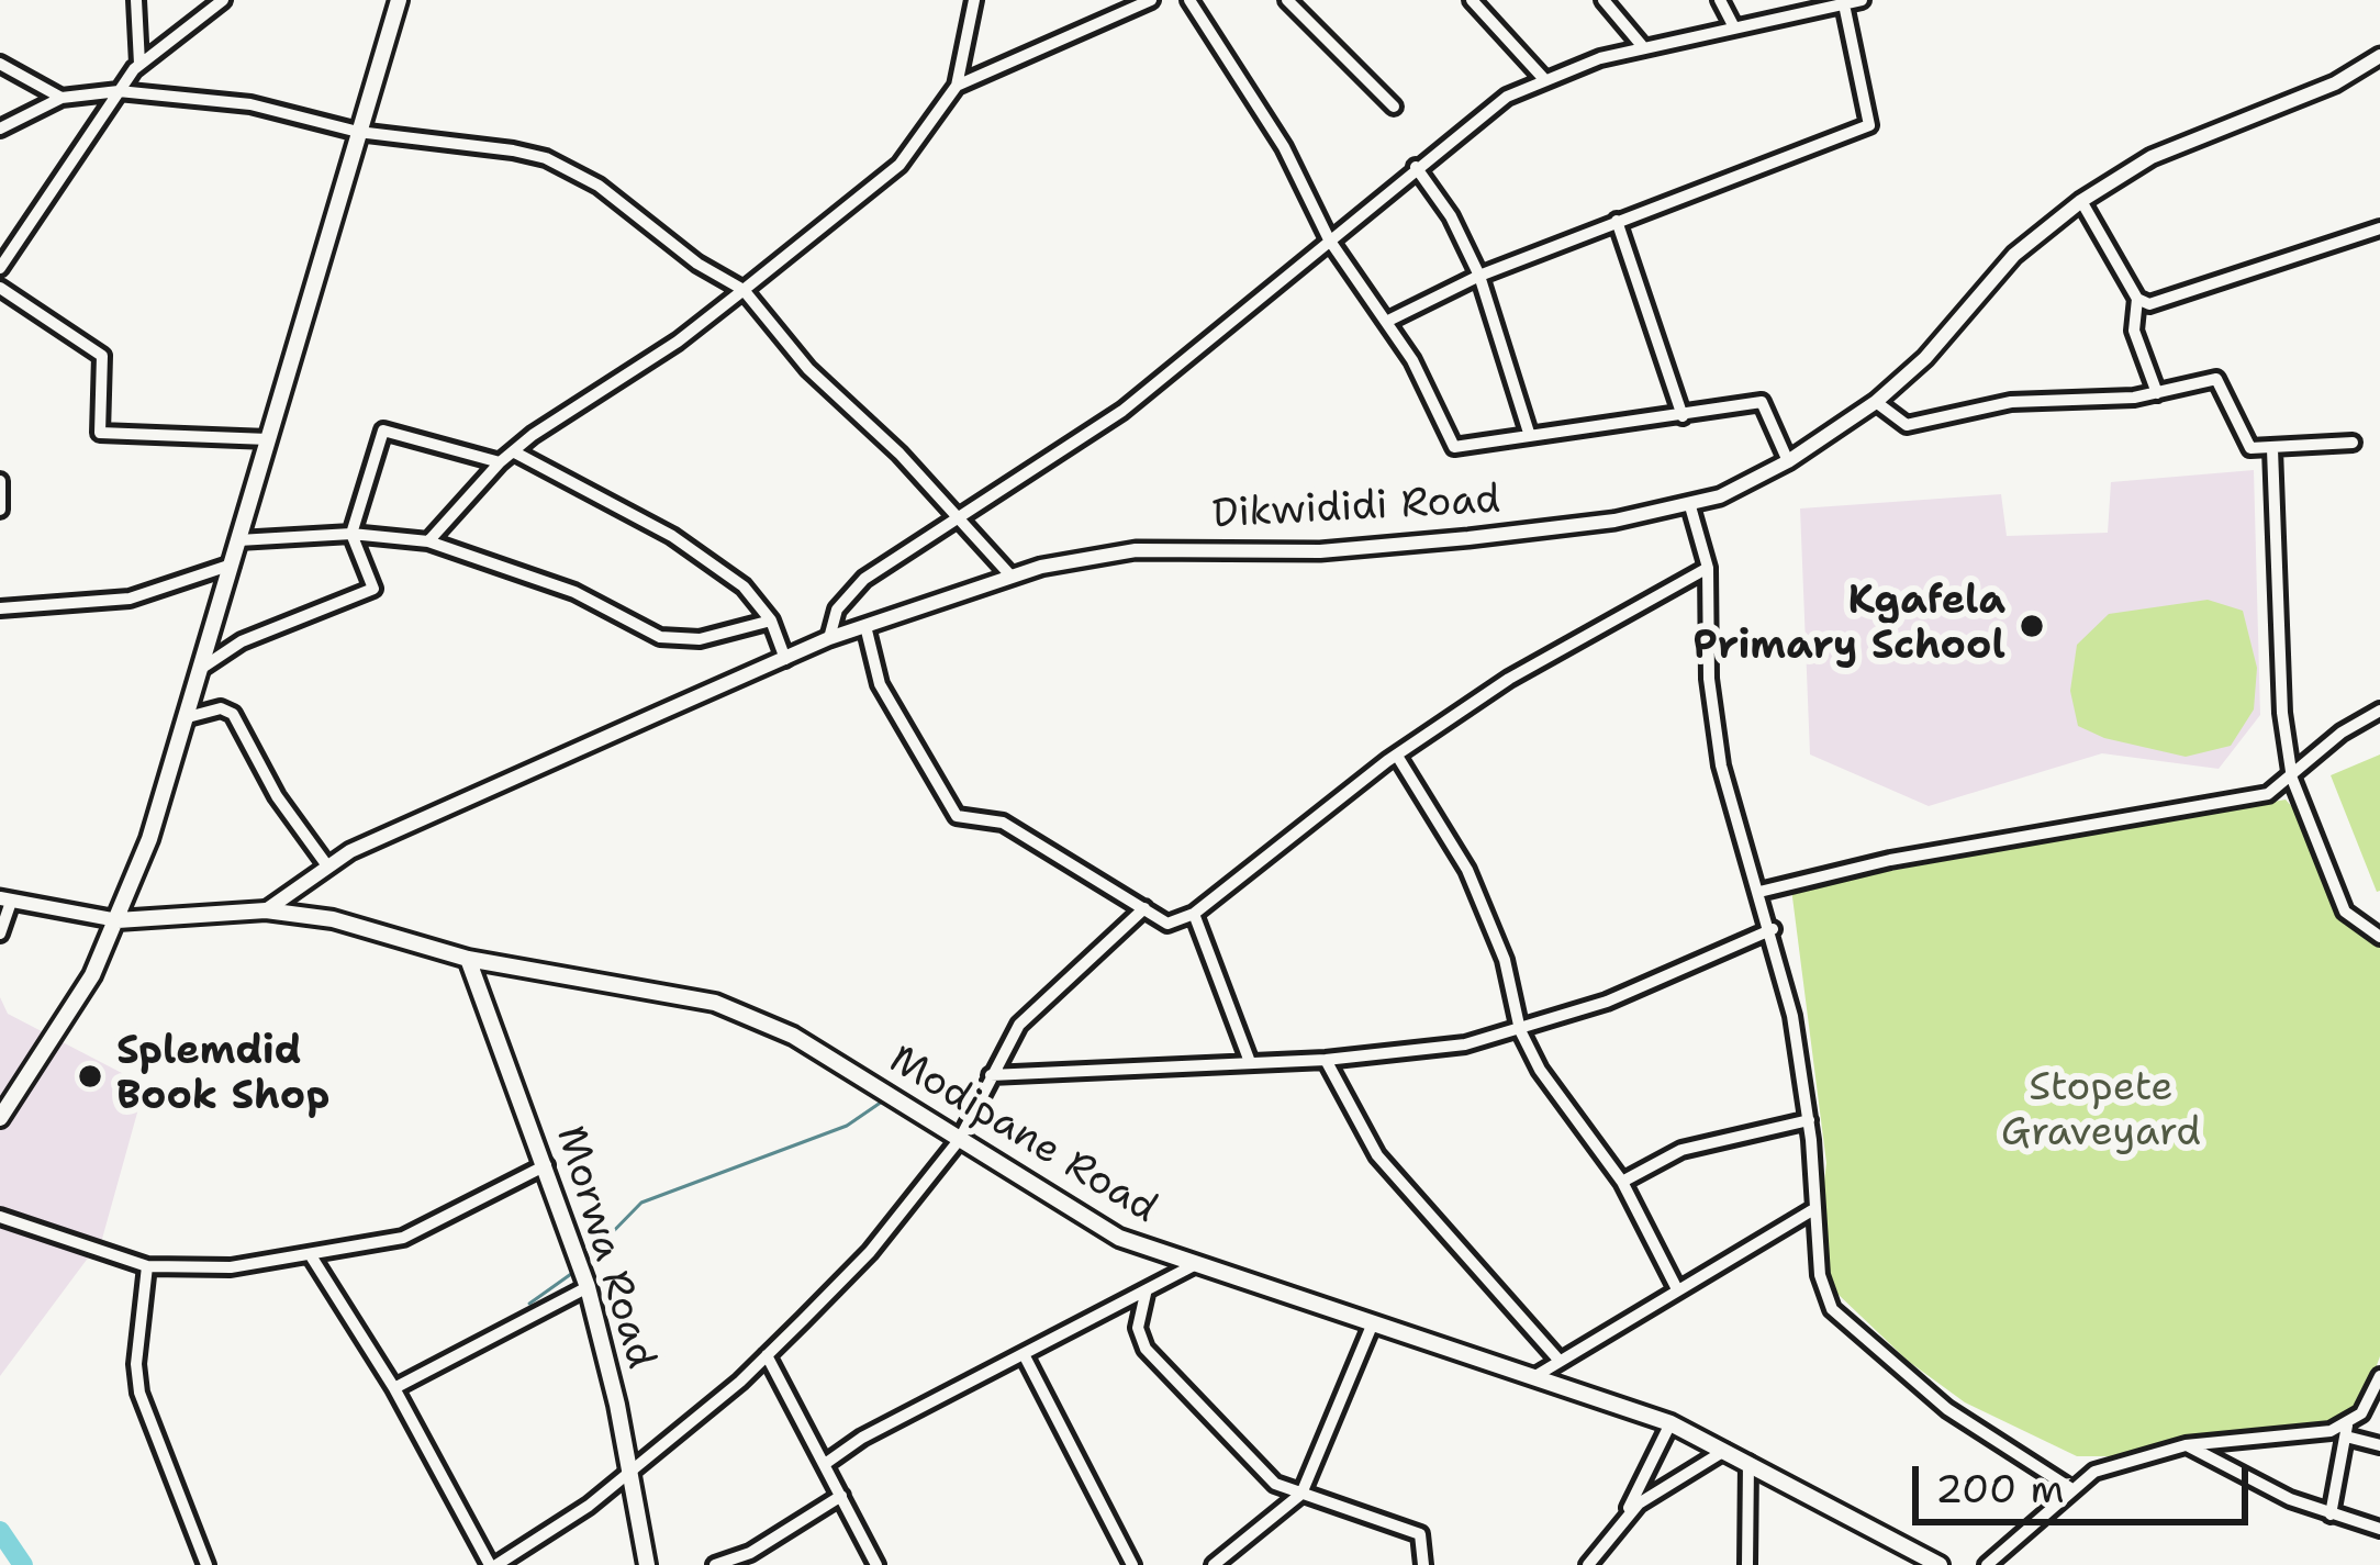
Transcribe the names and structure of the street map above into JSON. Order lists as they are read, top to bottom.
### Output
{
  "streets": {
    "main road": ["Modipane Road", "Morwa Road"],
    "street": ["Dikwididi Road"]
  },
  "crossings": [
    ["Dikwididi Road", "Modipane Road"],
    ["Modipane Road", "Morwa Road"]
  ],
  "parks": ["Stopete Graveyard"],
  "places": ["Kgafela Primary School", "Splemdid Book Shop"],
  "scale_bar": "200 m"
}
